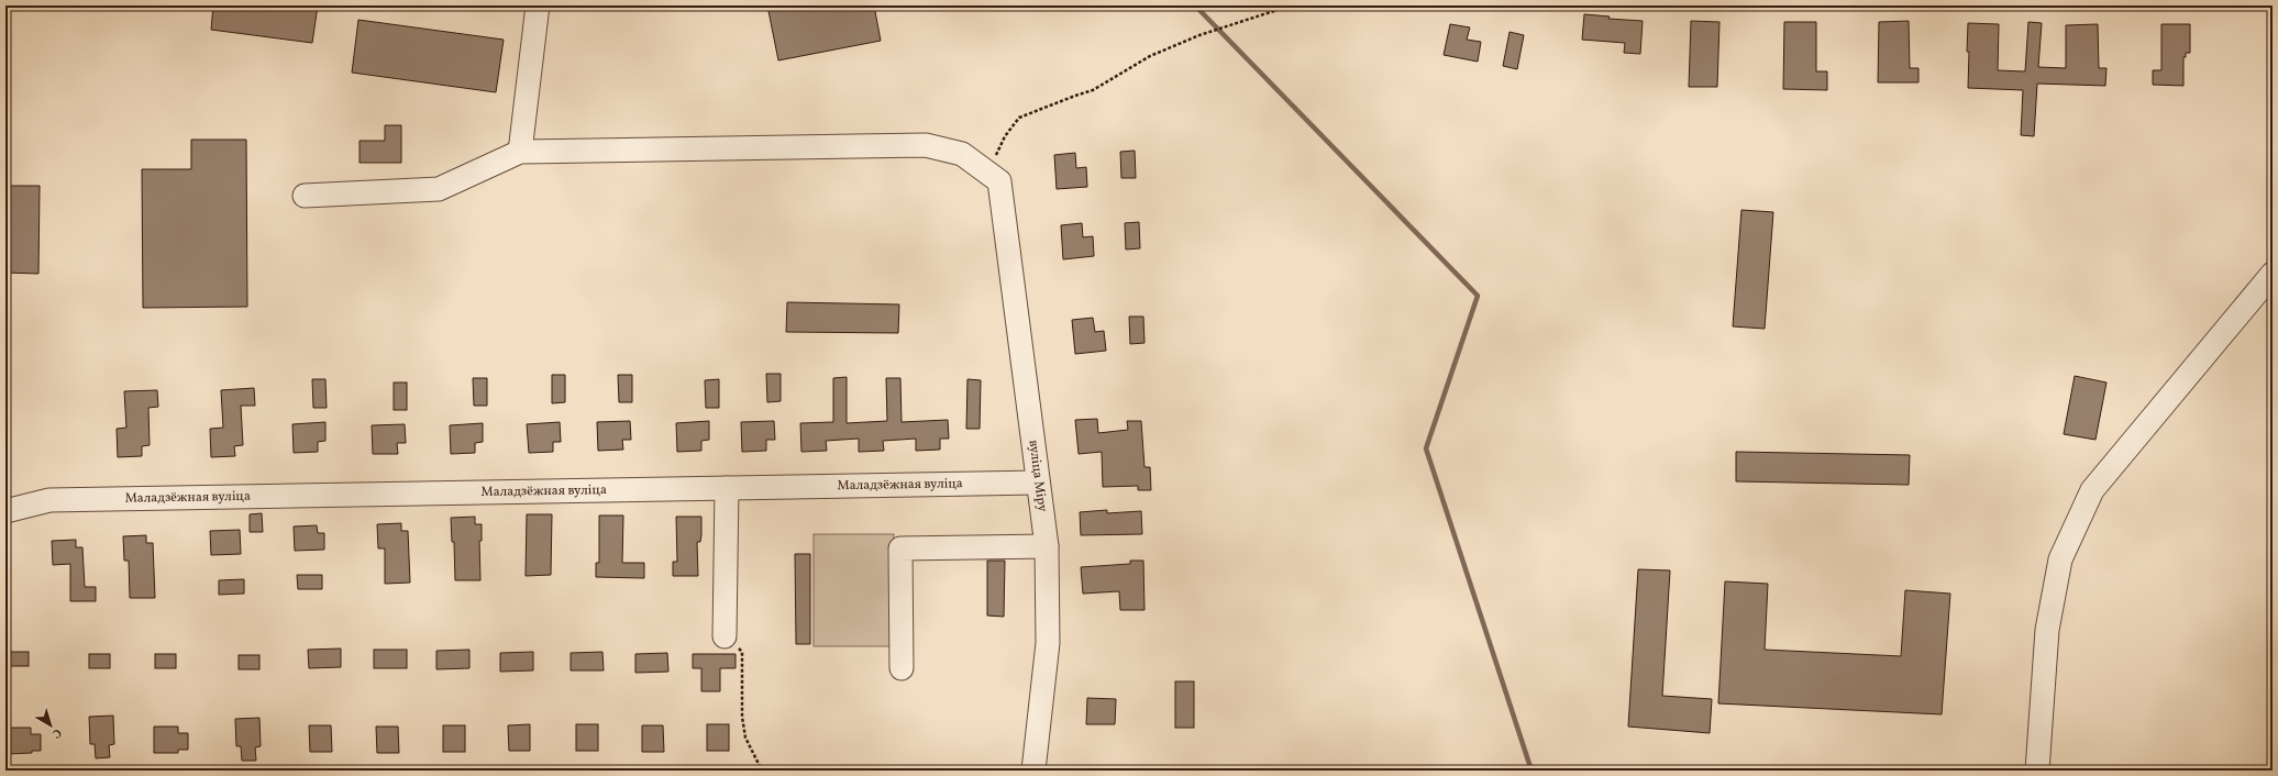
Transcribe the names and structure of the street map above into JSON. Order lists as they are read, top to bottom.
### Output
{
  "streets": {
    "street": ["вуліца Міру", "Маладзёжная вуліца"]
  },
  "crossings": [
    ["вуліца Міру", "Маладзёжная вуліца"]
  ],
  "north": "bottom right"
}
